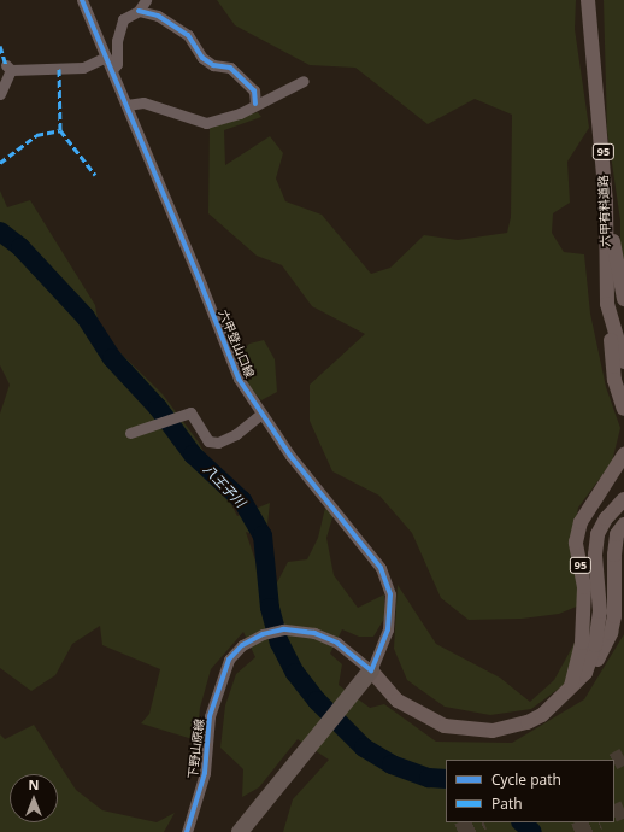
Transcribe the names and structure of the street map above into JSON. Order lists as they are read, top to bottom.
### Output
{
  "streets": {
    "main road": ["95", "六甲有料道路"],
    "street": ["六甲登山口線", "下野山原線"]
  },
  "crossings": [
    ["95", "六甲有料道路"],
    ["95", "六甲登山口線"],
    ["95", "下野山原線"],
    ["六甲登山口線", "下野山原線"]
  ],
  "water": ["八王子川"],
  "legend": ["Cycle path", "Path"],
  "north": "top"
}
